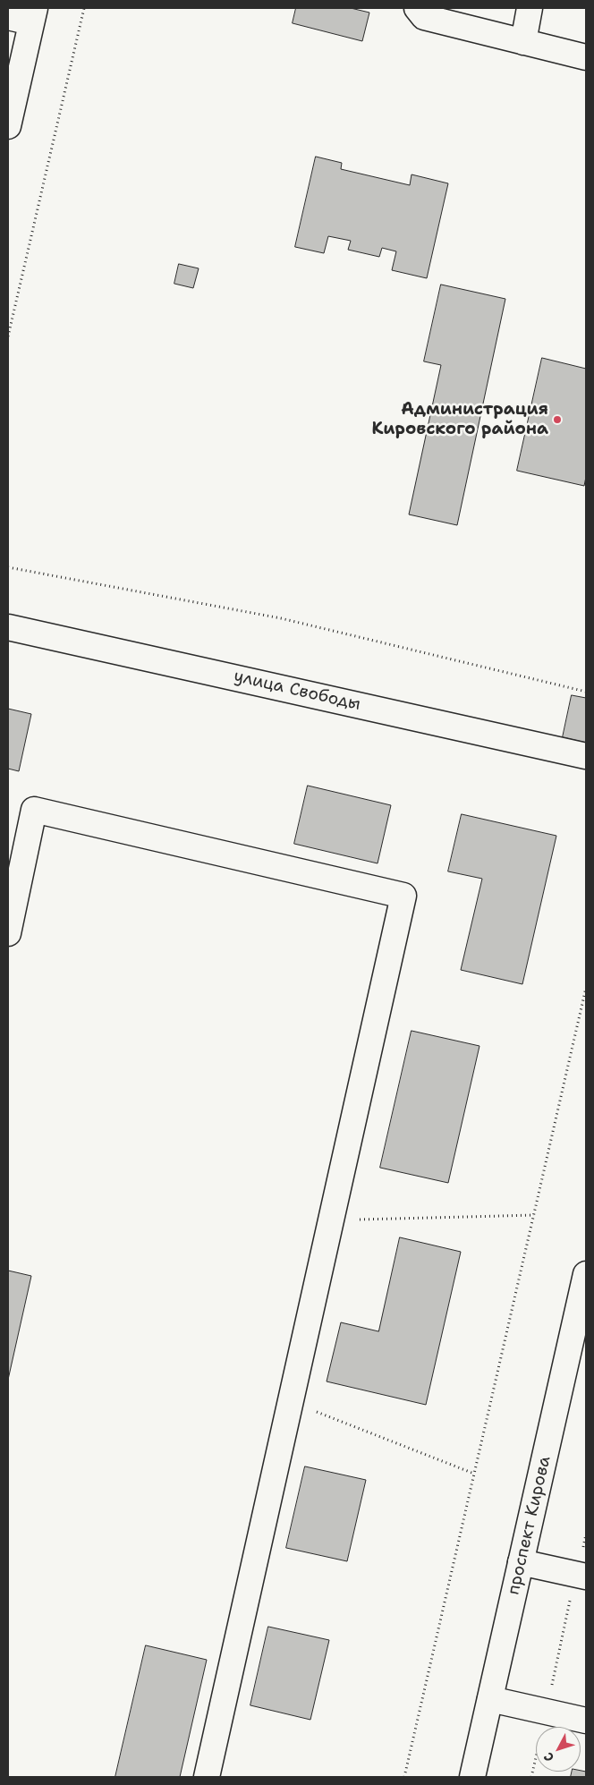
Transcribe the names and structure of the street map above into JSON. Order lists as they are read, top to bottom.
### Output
{
  "streets": {
    "street": ["улица Свободы", "проспект Кирова"]
  },
  "places": ["Администрация Кировского района"],
  "north": "bottom left"
}
